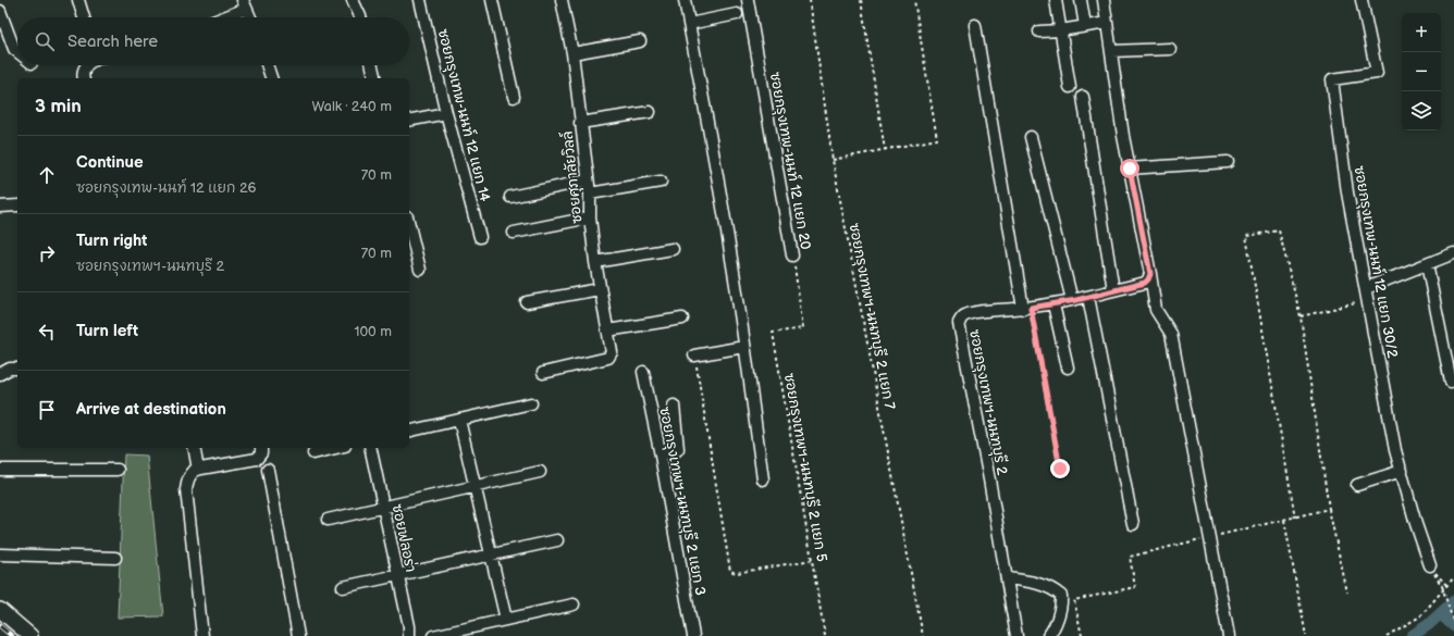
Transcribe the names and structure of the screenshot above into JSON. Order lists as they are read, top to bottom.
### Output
{
  "streets": {
    "street": [
      "ซอยกรุงเทพ-นนท์ 12 แยก 14",
      "ซอยกรุงเทพ-นนท์ 12 แยก 20",
      "ซอยศุภาลัยวิลล์",
      "ซอยกรุงเทพ-นนท์ 12 แยก 30/2",
      "ซอยกรุงเทพฯ-นนทบุรี 2",
      "ซอยกรุงเทพฯ-นนทบุรี 2 แยก 3",
      "ซอยฟลอร่า"
    ],
    "path": ["ซอยกรุงเทพฯ-นนทบุรี 2 แยก 7", "ซอยกรุงเทพฯ-นนทบุรี 2 แยก 5"]
  },
  "crossings": [
    ["ซอยกรุงเทพ-นนท์ 12 แยก 20", "ซอยกรุงเทพฯ-นนทบุรี 2 แยก 5"]
  ],
  "page": {
    "map_buttons": ["+", "−"],
    "search": "Search here",
    "heading": ["3 min", "Walk · 240 m"],
    "list": [
      ["Continue", "ซอยกรุงเทพ-นนท์ 12 แยก 26", "70 m"],
      ["Turn right", "ซอยกรุงเทพฯ-นนทบุรี 2", "70 m"],
      ["Turn left", "100 m"],
      "Arrive at destination"
    ]
  }
}
